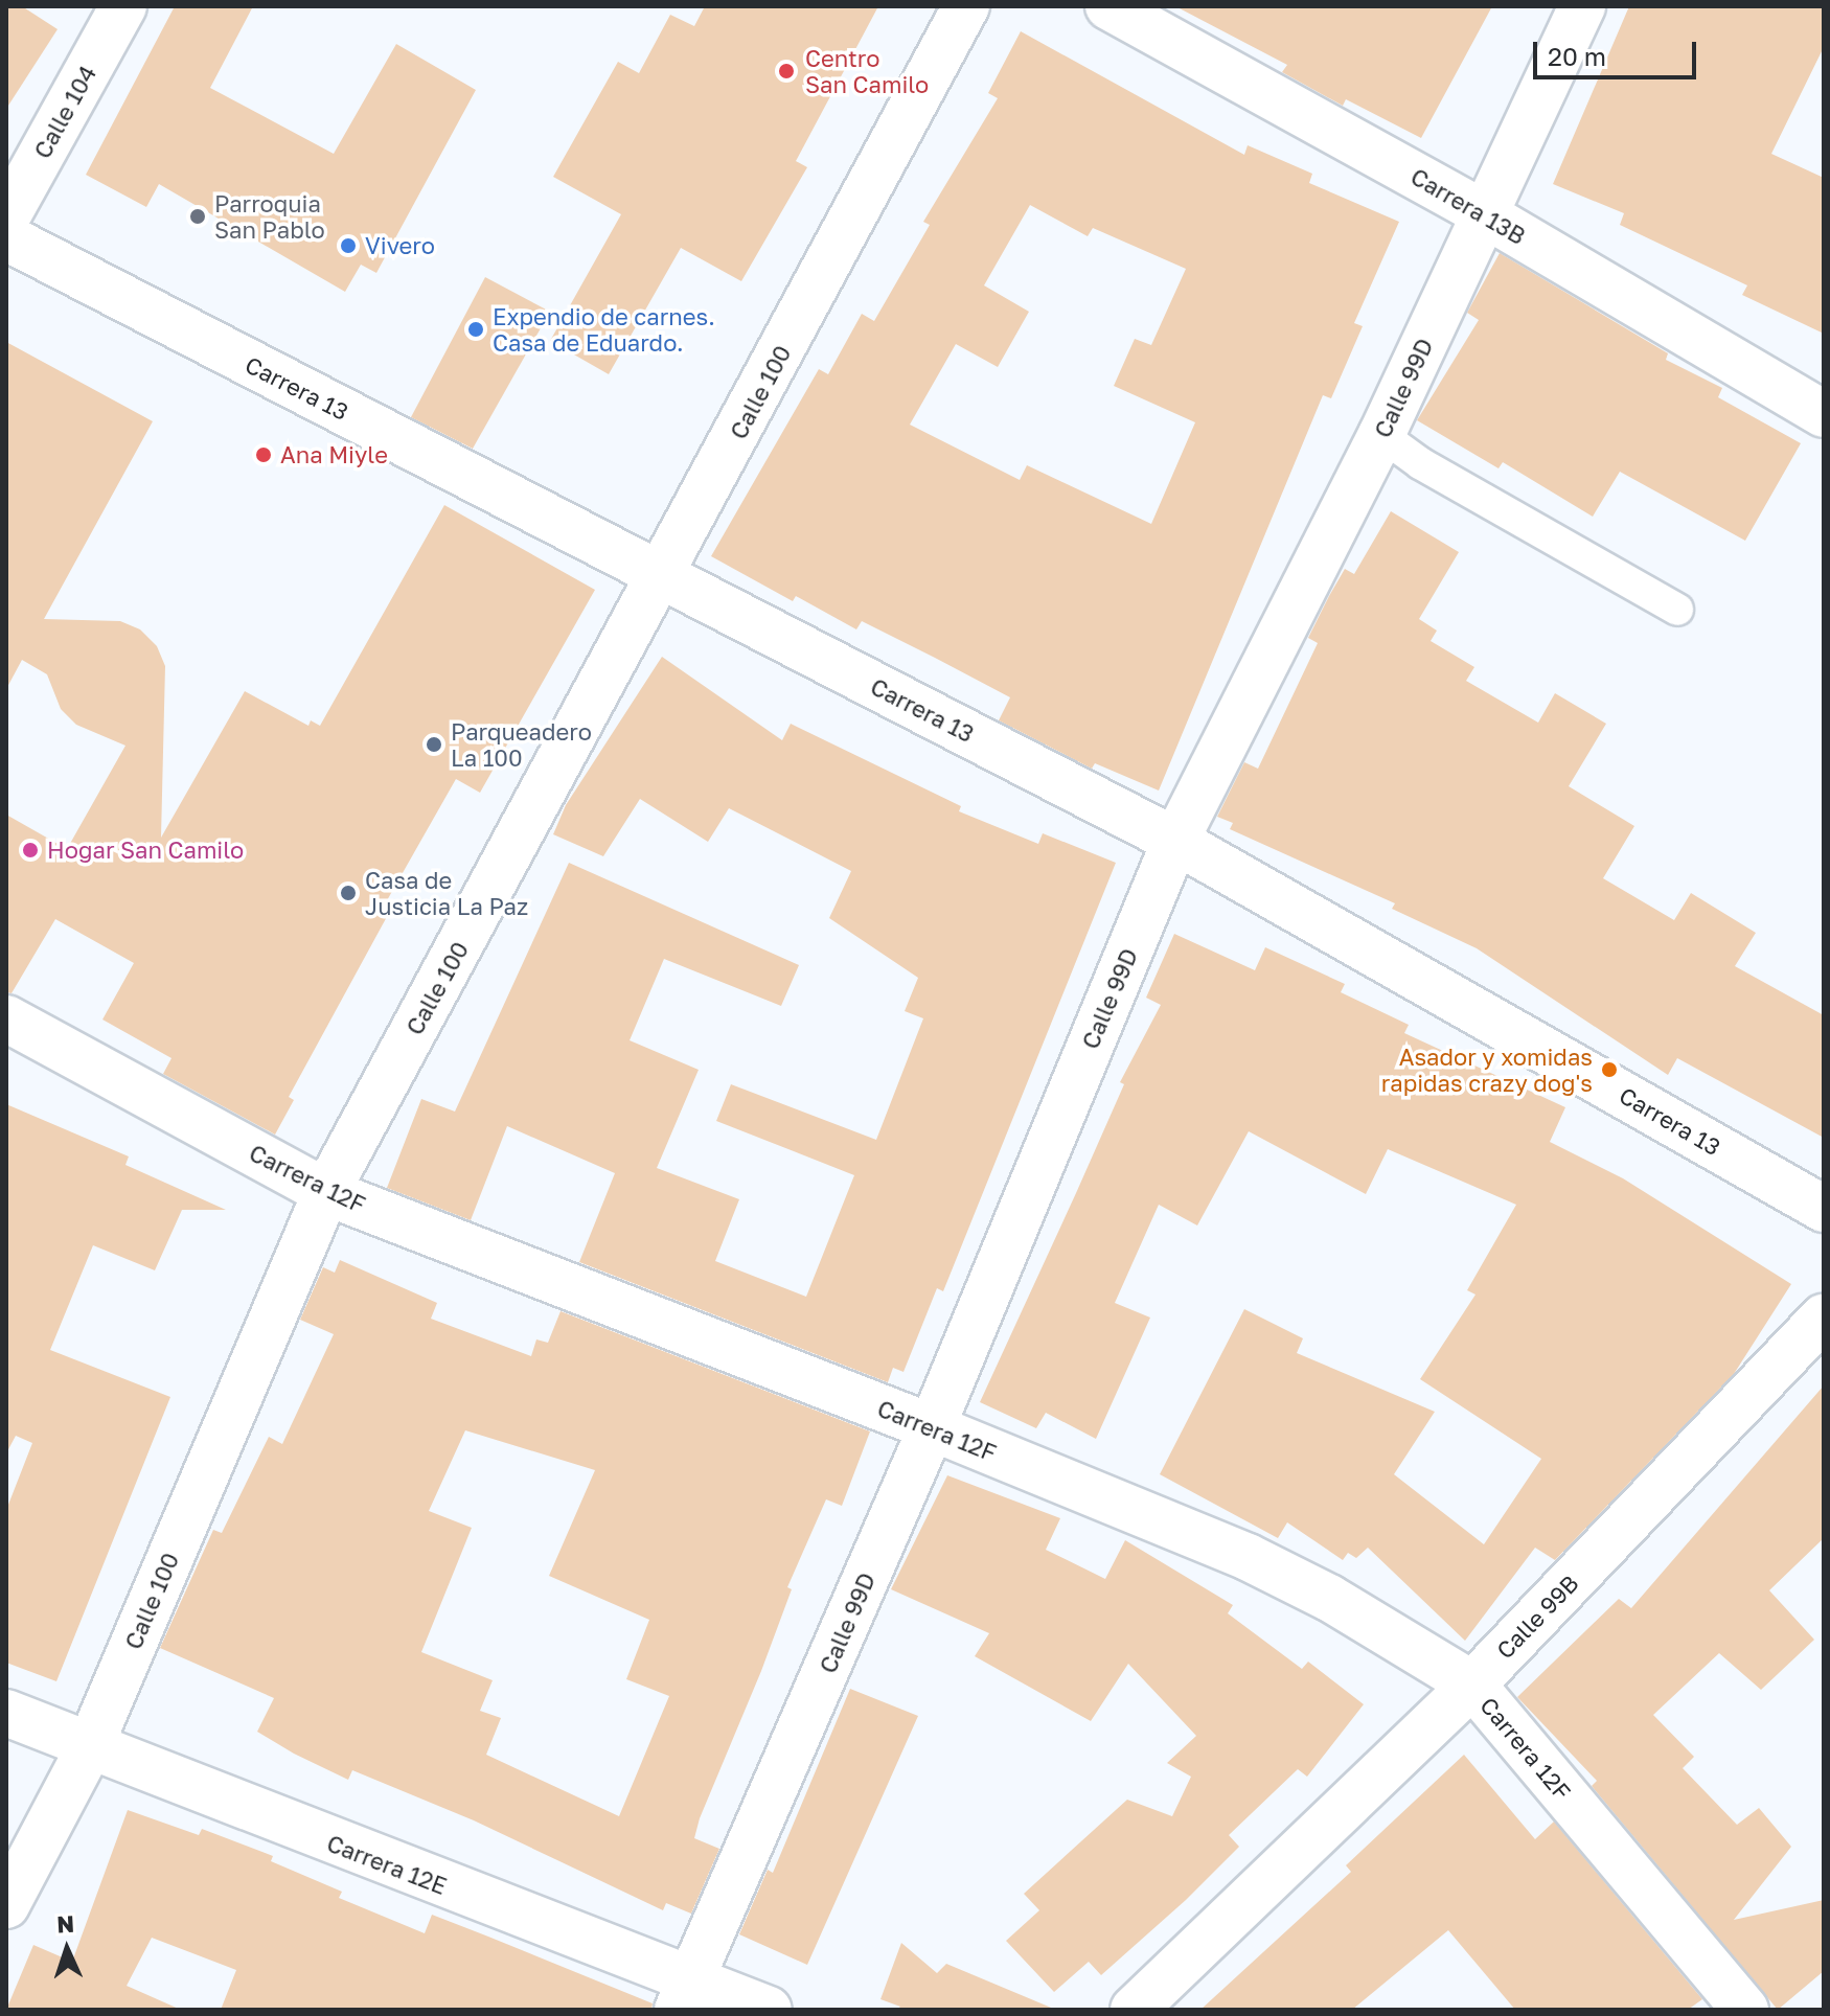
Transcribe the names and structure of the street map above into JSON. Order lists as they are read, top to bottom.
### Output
{
  "streets": {
    "street": [
      "Calle 104",
      "Carrera 13B",
      "Carrera 13",
      "Calle 99D",
      "Calle 100",
      "Carrera 12F",
      "Calle 99B",
      "Carrera 12E"
    ]
  },
  "crossings": [
    ["Carrera 13B", "Calle 99D"],
    ["Carrera 13", "Calle 99D"],
    ["Carrera 13", "Calle 100"],
    ["Calle 99D", "Carrera 12F"],
    ["Calle 99D", "Carrera 12E"],
    ["Calle 100", "Carrera 12F"],
    ["Calle 100", "Carrera 12E"],
    ["Carrera 12F", "Calle 99B"]
  ],
  "places": [
    "Centro San Camilo",
    "Parroquia San Pablo",
    "Vivero",
    "Expendio de carnes. Casa de Eduardo.",
    "Ana Miyle",
    "Parqueadero La 100",
    "Hogar San Camilo",
    "Casa de Justicia La Paz",
    "Asador y xomidas rapidas crazy dog's"
  ],
  "scale_bar": "20 m",
  "north": "top"
}
